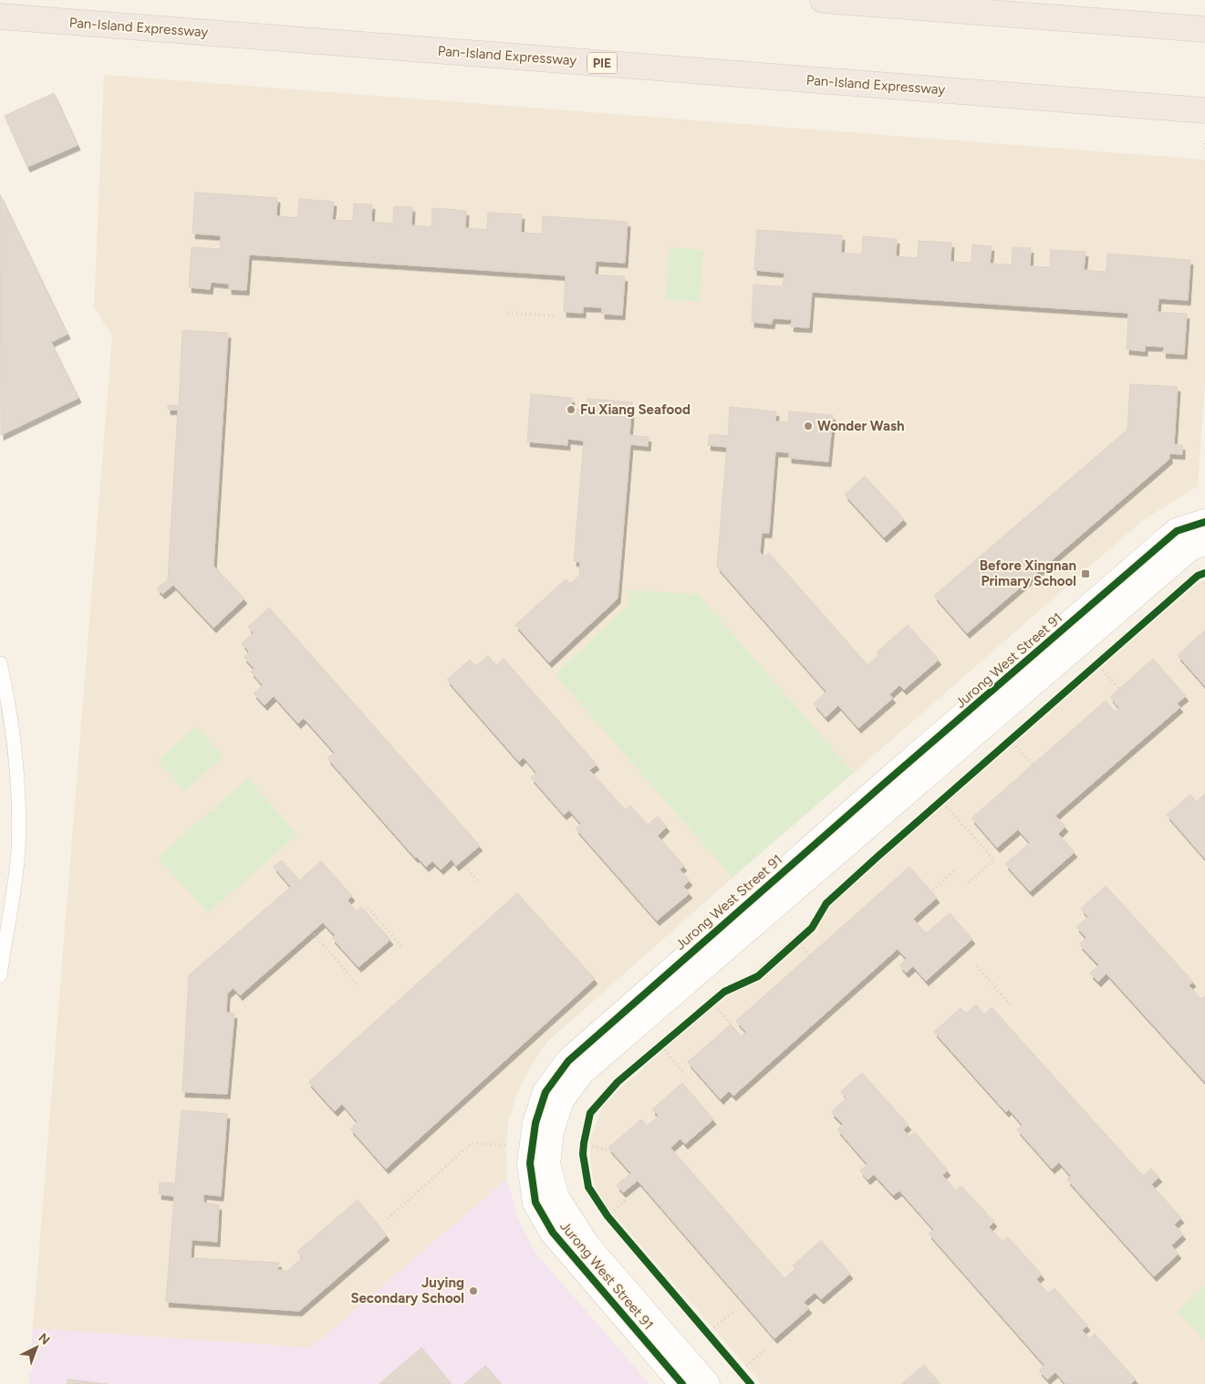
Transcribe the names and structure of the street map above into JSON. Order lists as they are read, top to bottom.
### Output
{
  "streets": {
    "highway": ["Pan-Island Expressway", "PIE"],
    "street": ["Jurong West Street 91"]
  },
  "places": {
    "other": ["Fu Xiang Seafood", "Wonder Wash", "Juying Secondary School"],
    "transit": ["Before Xingnan Primary School"]
  },
  "north": "top right"
}
